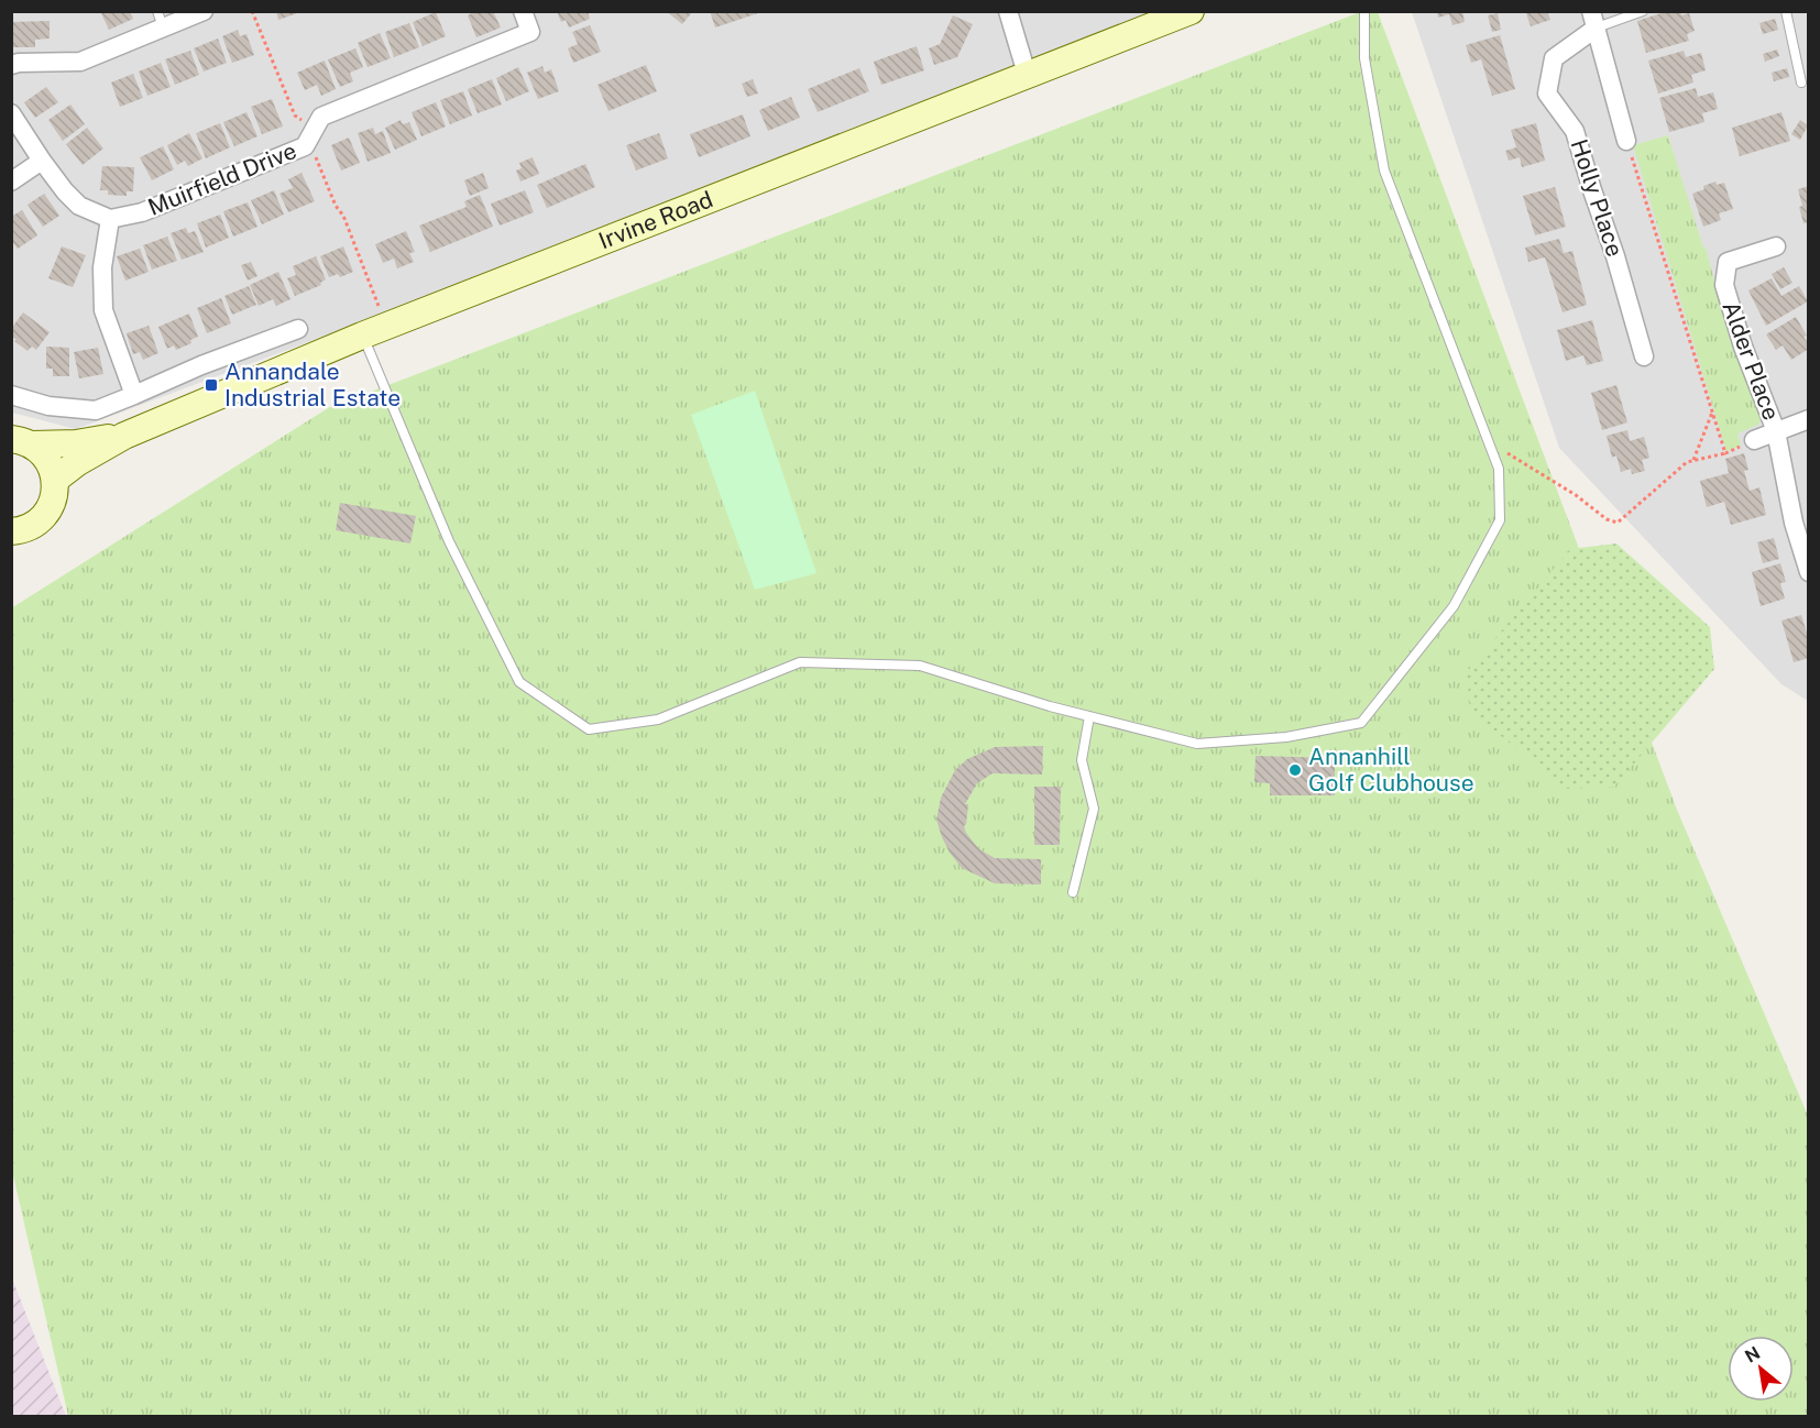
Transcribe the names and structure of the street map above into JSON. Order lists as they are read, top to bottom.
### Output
{
  "streets": {
    "main road": ["Irvine Road"],
    "street": ["Muirfield Drive", "Holly Place", "Alder Place"]
  },
  "places": {
    "transit": ["Annandale Industrial Estate"],
    "other": ["Annanhill Golf Clubhouse"]
  },
  "north": "top left"
}
